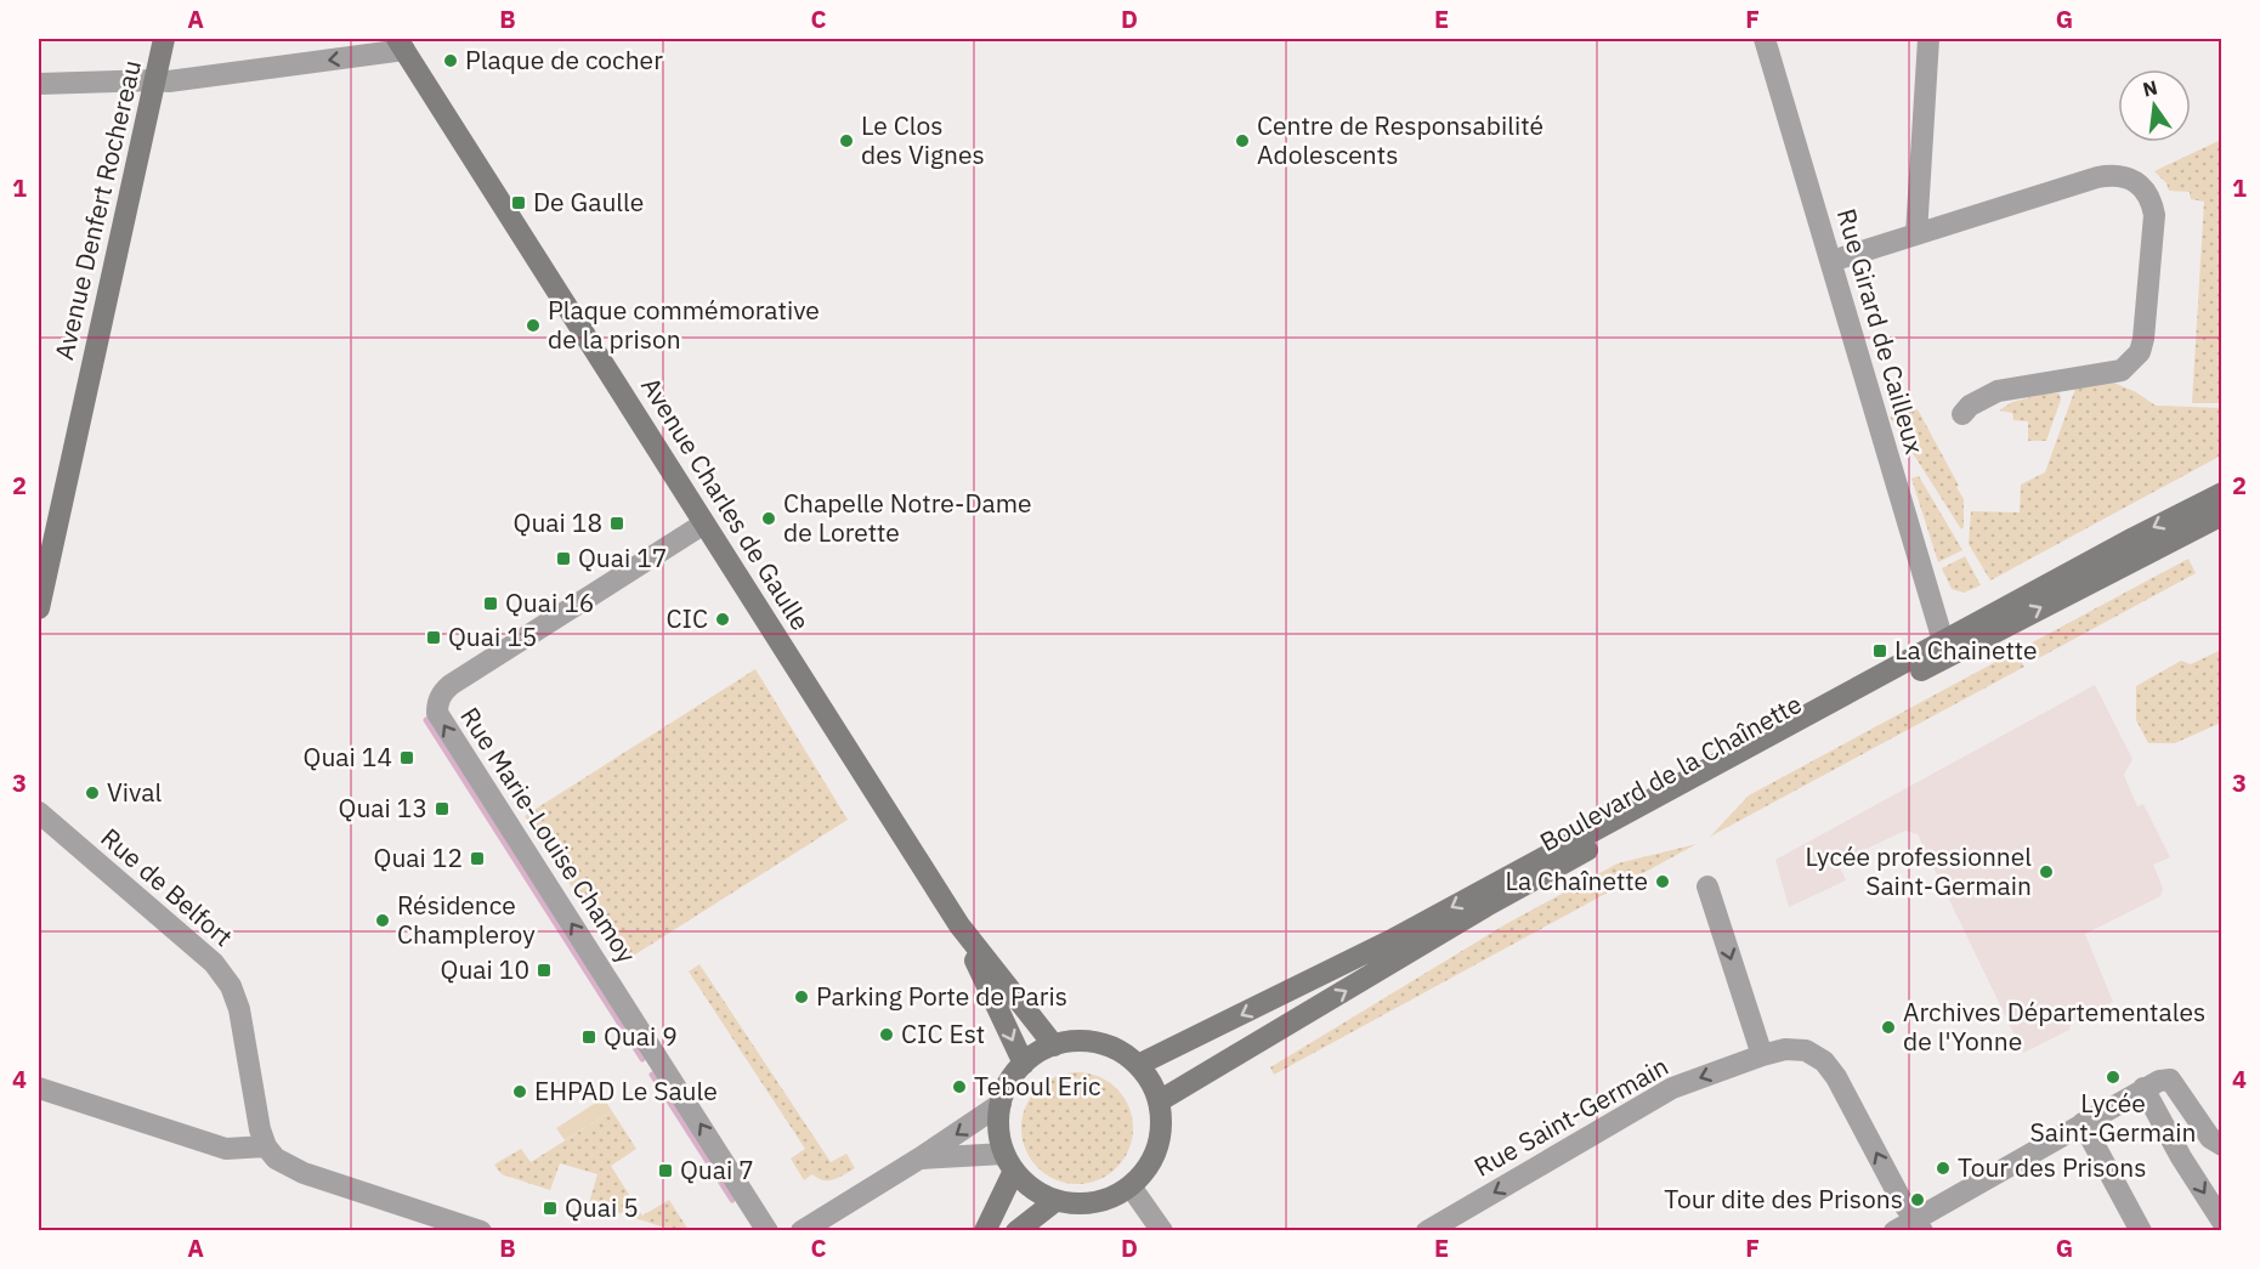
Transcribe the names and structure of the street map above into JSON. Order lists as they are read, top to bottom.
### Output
{
  "streets": {
    "main road": ["Avenue Denfert Rochereau", "Avenue Charles de Gaulle", "Boulevard de la Chaînette"],
    "street": [
      "Rue Girard de Cailleux",
      "Rue Marie-Louise Chamoy",
      "Rue de Belfort",
      "Rue Saint-Germain"
    ]
  },
  "crossings": [
    ["Avenue Charles de Gaulle", "Boulevard de la Chaînette"],
    ["Avenue Charles de Gaulle", "Rue Marie-Louise Chamoy"]
  ],
  "places": {
    "other": [
      "Plaque de cocher",
      "Le Clos des Vignes",
      "Centre de Responsabilité Adolescents",
      "Plaque commémorative de la prison",
      "Chapelle Notre-Dame de Lorette",
      "CIC",
      "Vival",
      "Lycée professionnel Saint-Germain",
      "La Chaînette",
      "Résidence Champleroy",
      "Parking Porte de Paris",
      "Archives Départementales de l'Yonne",
      "CIC Est",
      "Lycée Saint-Germain",
      "Teboul Eric",
      "EHPAD Le Saule",
      "Tour des Prisons",
      "Tour dite des Prisons"
    ],
    "transit": [
      "De Gaulle",
      "Quai 18",
      "Quai 17",
      "Quai 16",
      "Quai 15",
      "La Chainette",
      "Quai 14",
      "Quai 13",
      "Quai 12",
      "Quai 10",
      "Quai 9",
      "Quai 7",
      "Quai 5"
    ]
  },
  "north": "top",
  "grid": {
    "columns": [
      "A",
      "B",
      "C",
      "D",
      "E",
      "F",
      "G"
    ],
    "rows": [
      "1",
      "2",
      "3",
      "4"
    ]
  }
}
